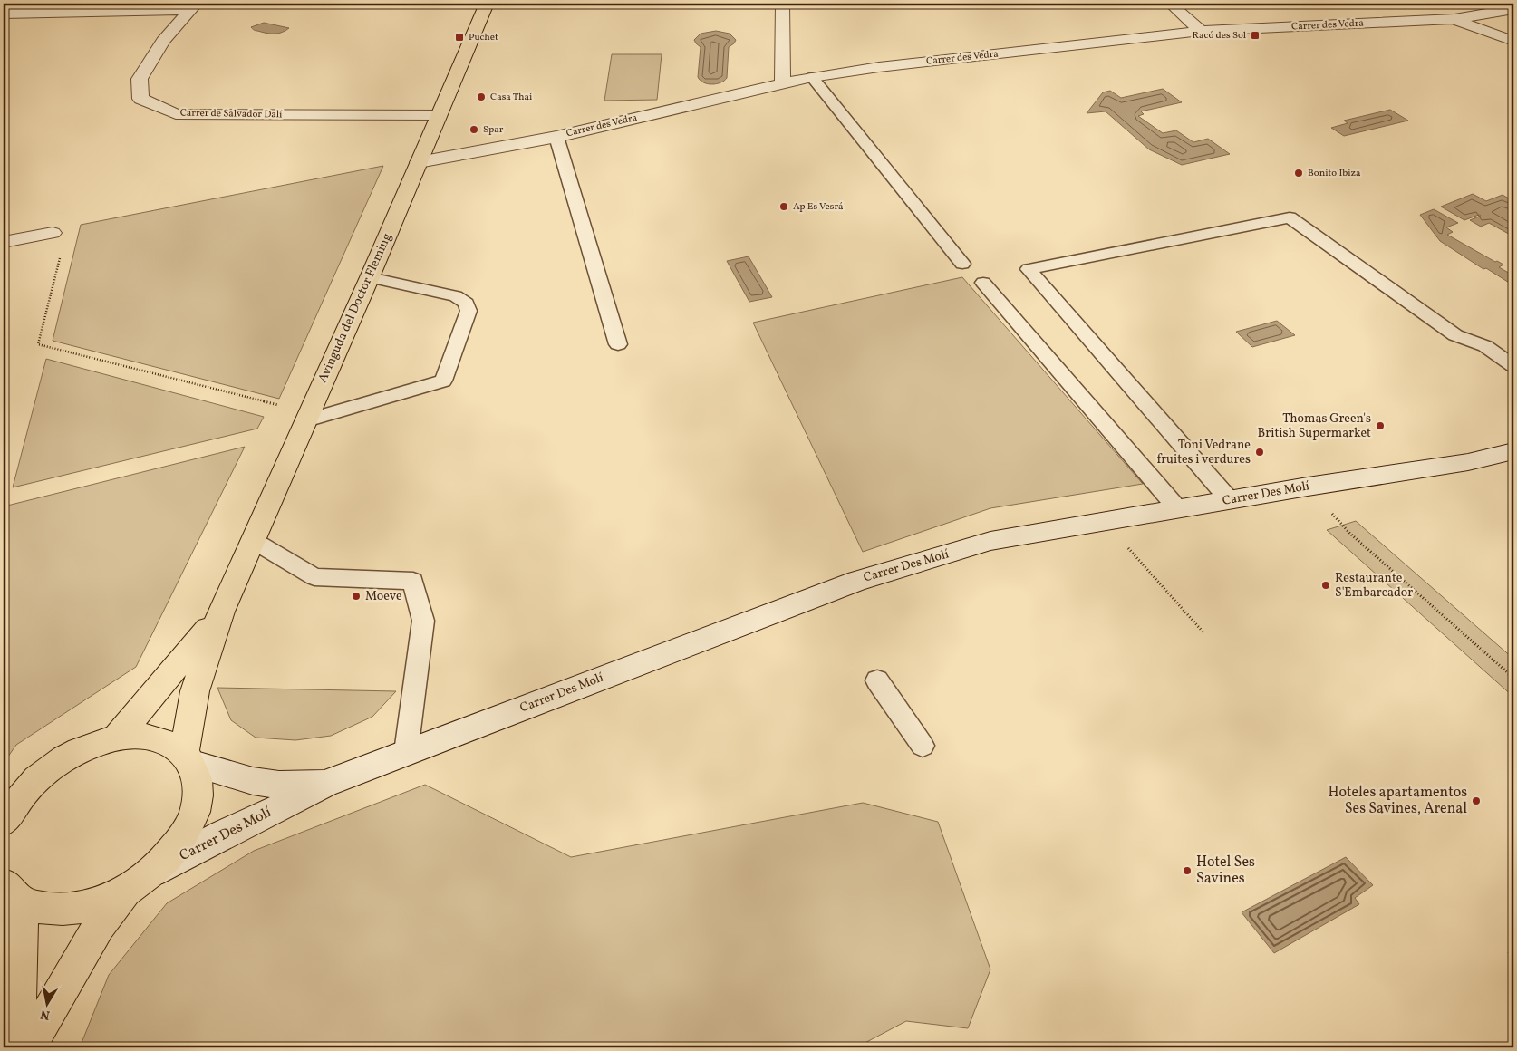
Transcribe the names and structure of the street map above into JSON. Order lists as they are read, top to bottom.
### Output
{
  "streets": {
    "main road": ["Avinguda del Doctor Fleming"],
    "street": ["Carrer des Vedra", "Carrer de Salvador Dalí", "Carrer Des Molí"]
  },
  "crossings": [
    ["Carrer des Vedra", "Avinguda del Doctor Fleming"],
    ["Carrer de Salvador Dalí", "Avinguda del Doctor Fleming"],
    ["Avinguda del Doctor Fleming", "Carrer Des Molí"]
  ],
  "places": {
    "transit": ["Racó des Sol", "Puchet"],
    "other": [
      "Casa Thai",
      "Spar",
      "Bonito Ibiza",
      "Ap Es Vesrá",
      "Thomas Green's British Supermarket",
      "Toni Vedrane fruites i verdures",
      "Restaurante S'Embarcador",
      "Moeve",
      "Hoteles apartamentos Ses Savines, Arenal",
      "Hotel Ses Savines"
    ]
  },
  "north": "bottom"
}
